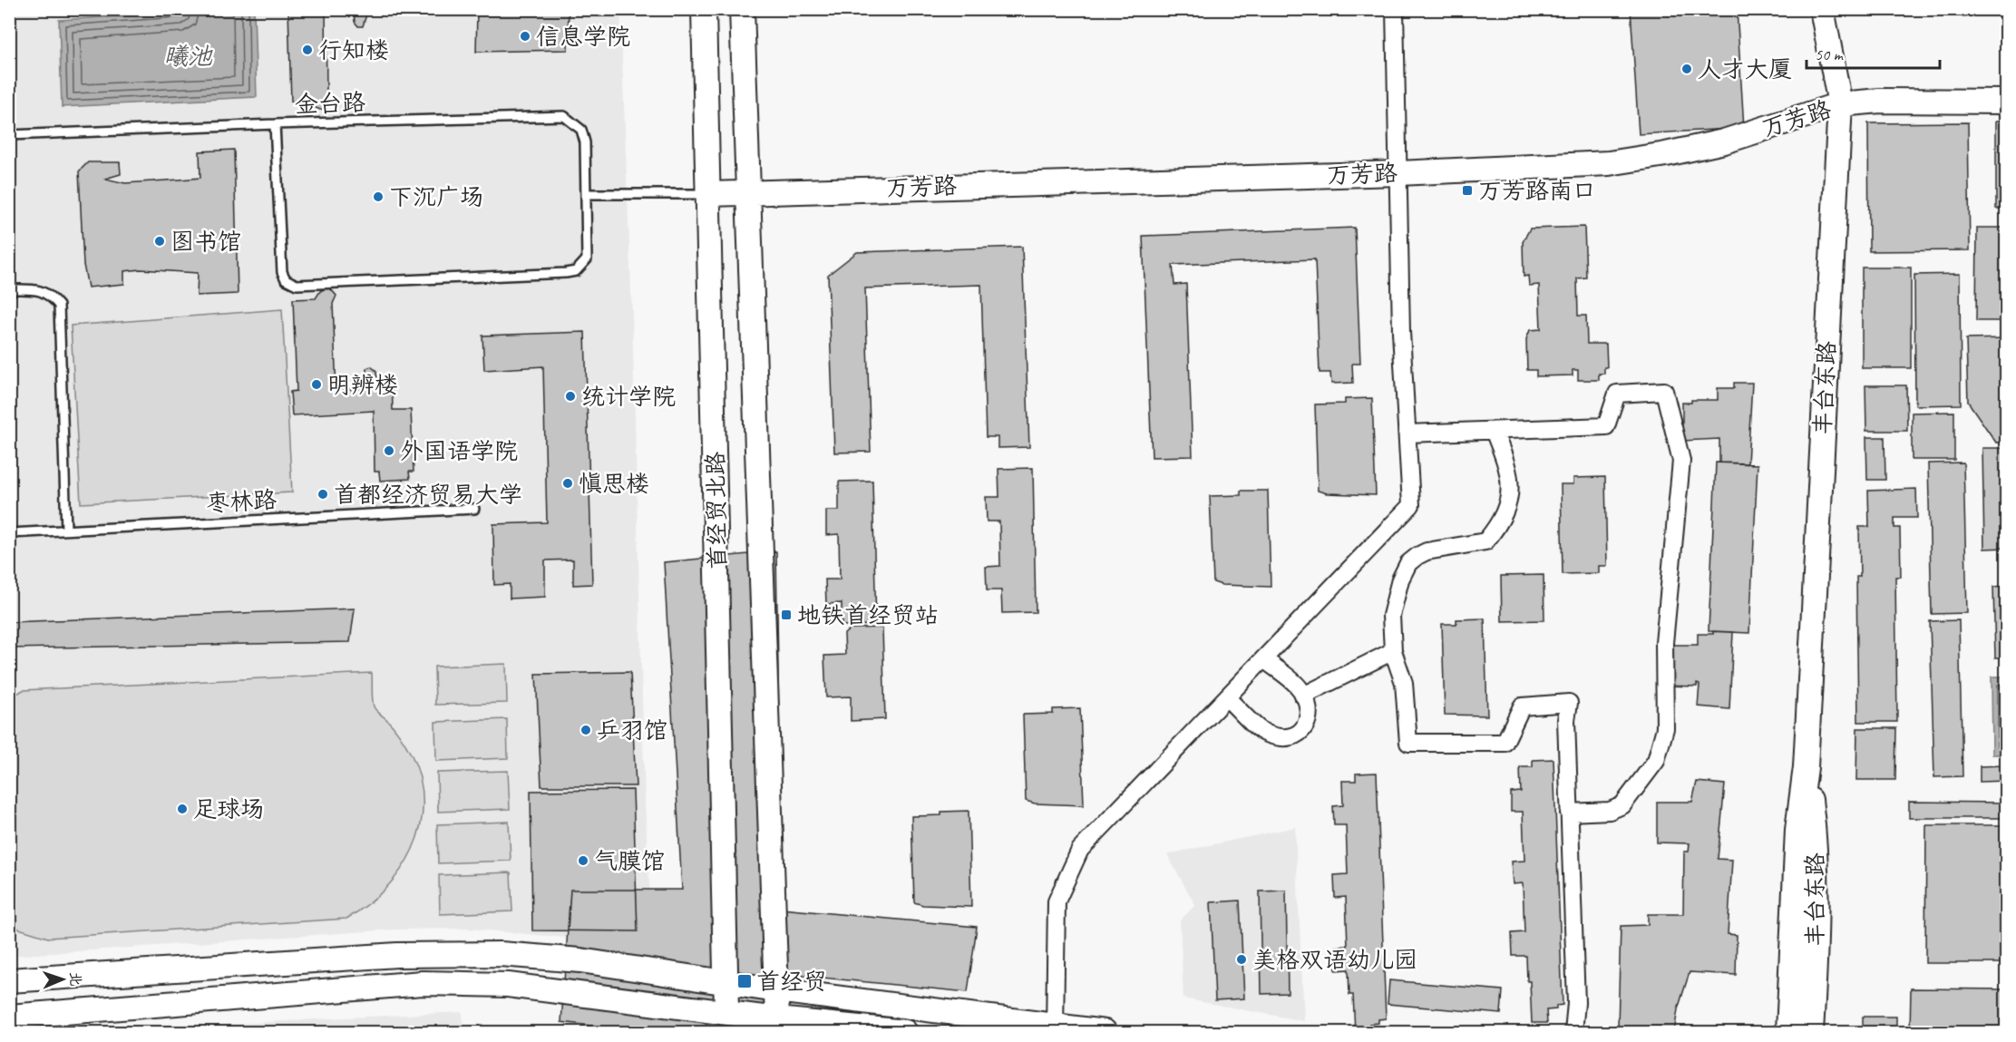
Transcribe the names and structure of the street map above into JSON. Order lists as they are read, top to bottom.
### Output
{
  "streets": {
    "street": ["万芳路", "丰台东路", "首经贸北路"],
    "lane": ["金台路", "枣林路"]
  },
  "crossings": [
    ["万芳路", "丰台东路"],
    ["万芳路", "首经贸北路"]
  ],
  "water": ["曦池"],
  "places": {
    "other": [
      "信息学院",
      "行知楼",
      "人才大厦",
      "下沉广场",
      "图书馆",
      "明辨楼",
      "统计学院",
      "外国语学院",
      "慎思楼",
      "首都经济贸易大学",
      "乒羽馆",
      "足球场",
      "气膜馆",
      "美格双语幼儿园"
    ],
    "transit": ["万芳路南口", "地铁首经贸站", "首经贸"]
  },
  "scale_bar": "50 m",
  "north": "right"
}
